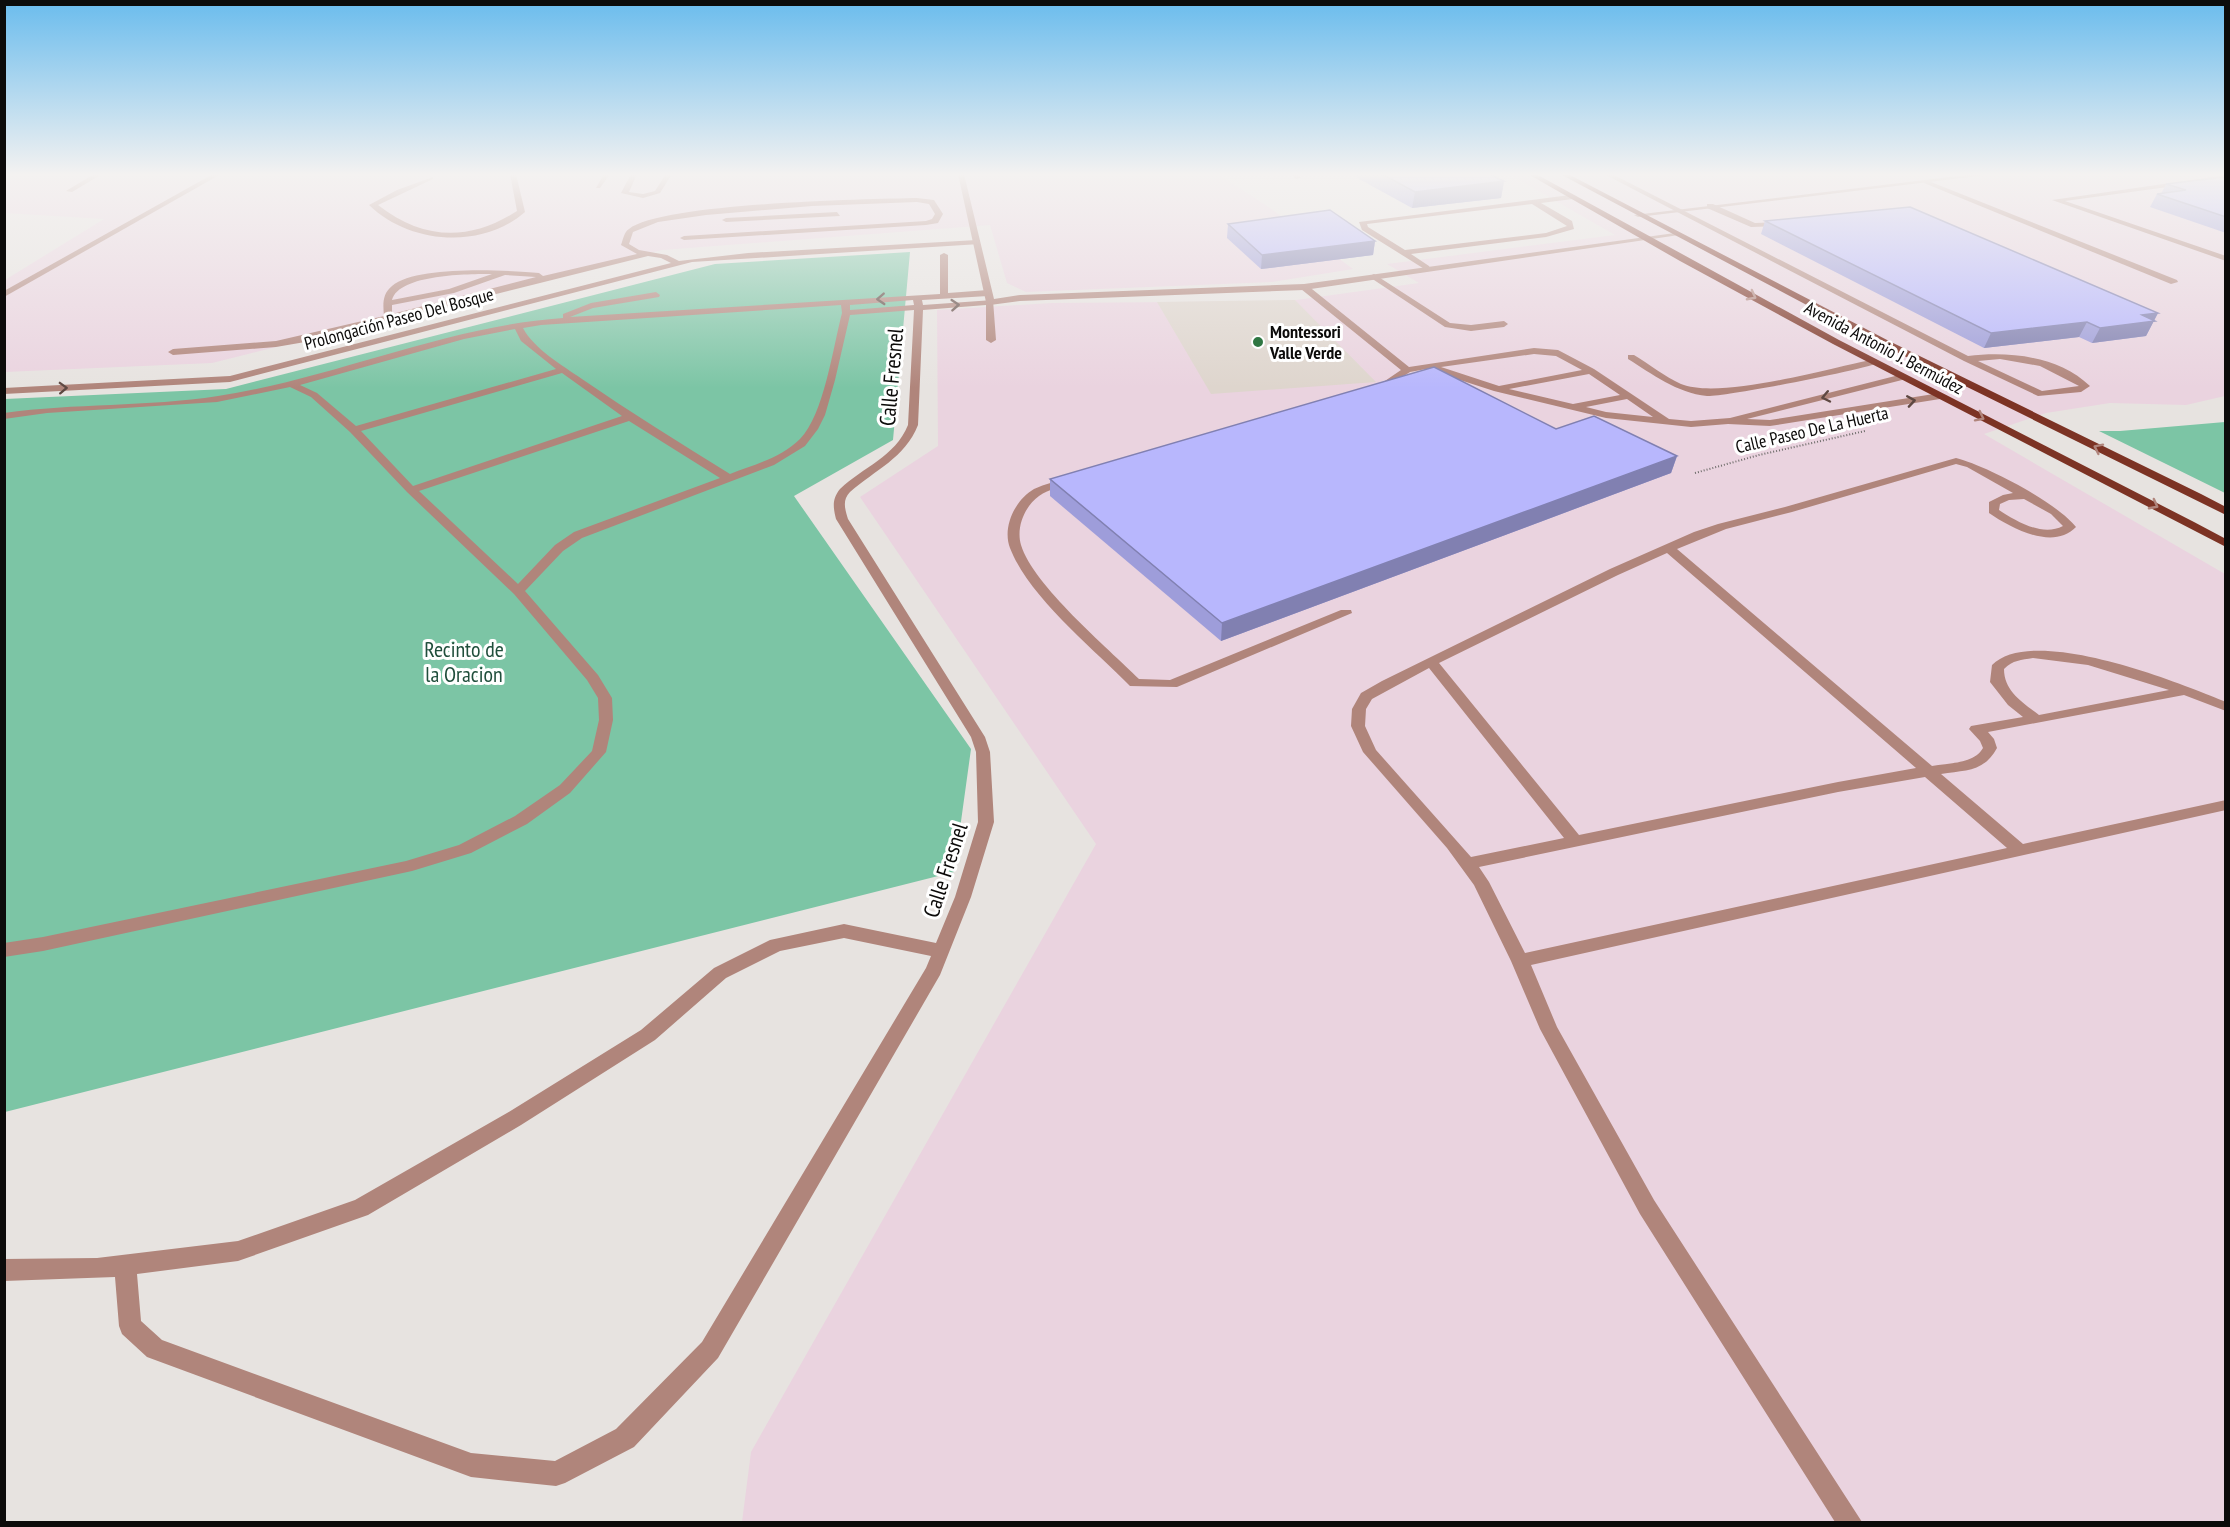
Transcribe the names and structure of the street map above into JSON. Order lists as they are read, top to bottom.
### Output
{
  "streets": {
    "main road": ["Avenida Antonio J. Bermúdez"],
    "street": ["Prolongación Paseo Del Bosque", "Calle Fresnel"],
    "path": ["Calle Paseo De La Huerta"]
  },
  "parks": ["Recinto de la Oracion"],
  "places": ["Montessori Valle Verde"]
}
